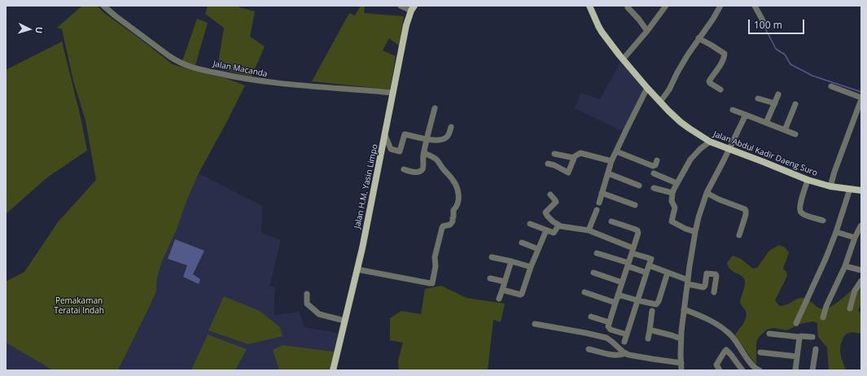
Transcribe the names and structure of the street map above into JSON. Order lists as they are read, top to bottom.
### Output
{
  "streets": {
    "main road": ["Jalan Abdul Kadir Daeng Suro", "Jalan H.M. Yasin Limpo"],
    "street": ["Jalan Macanda"]
  },
  "crossings": [
    ["Jalan Macanda", "Jalan H.M. Yasin Limpo"]
  ],
  "parks": ["Pemakaman Teratai Indah"],
  "scale_bar": "100 m",
  "north": "right"
}
